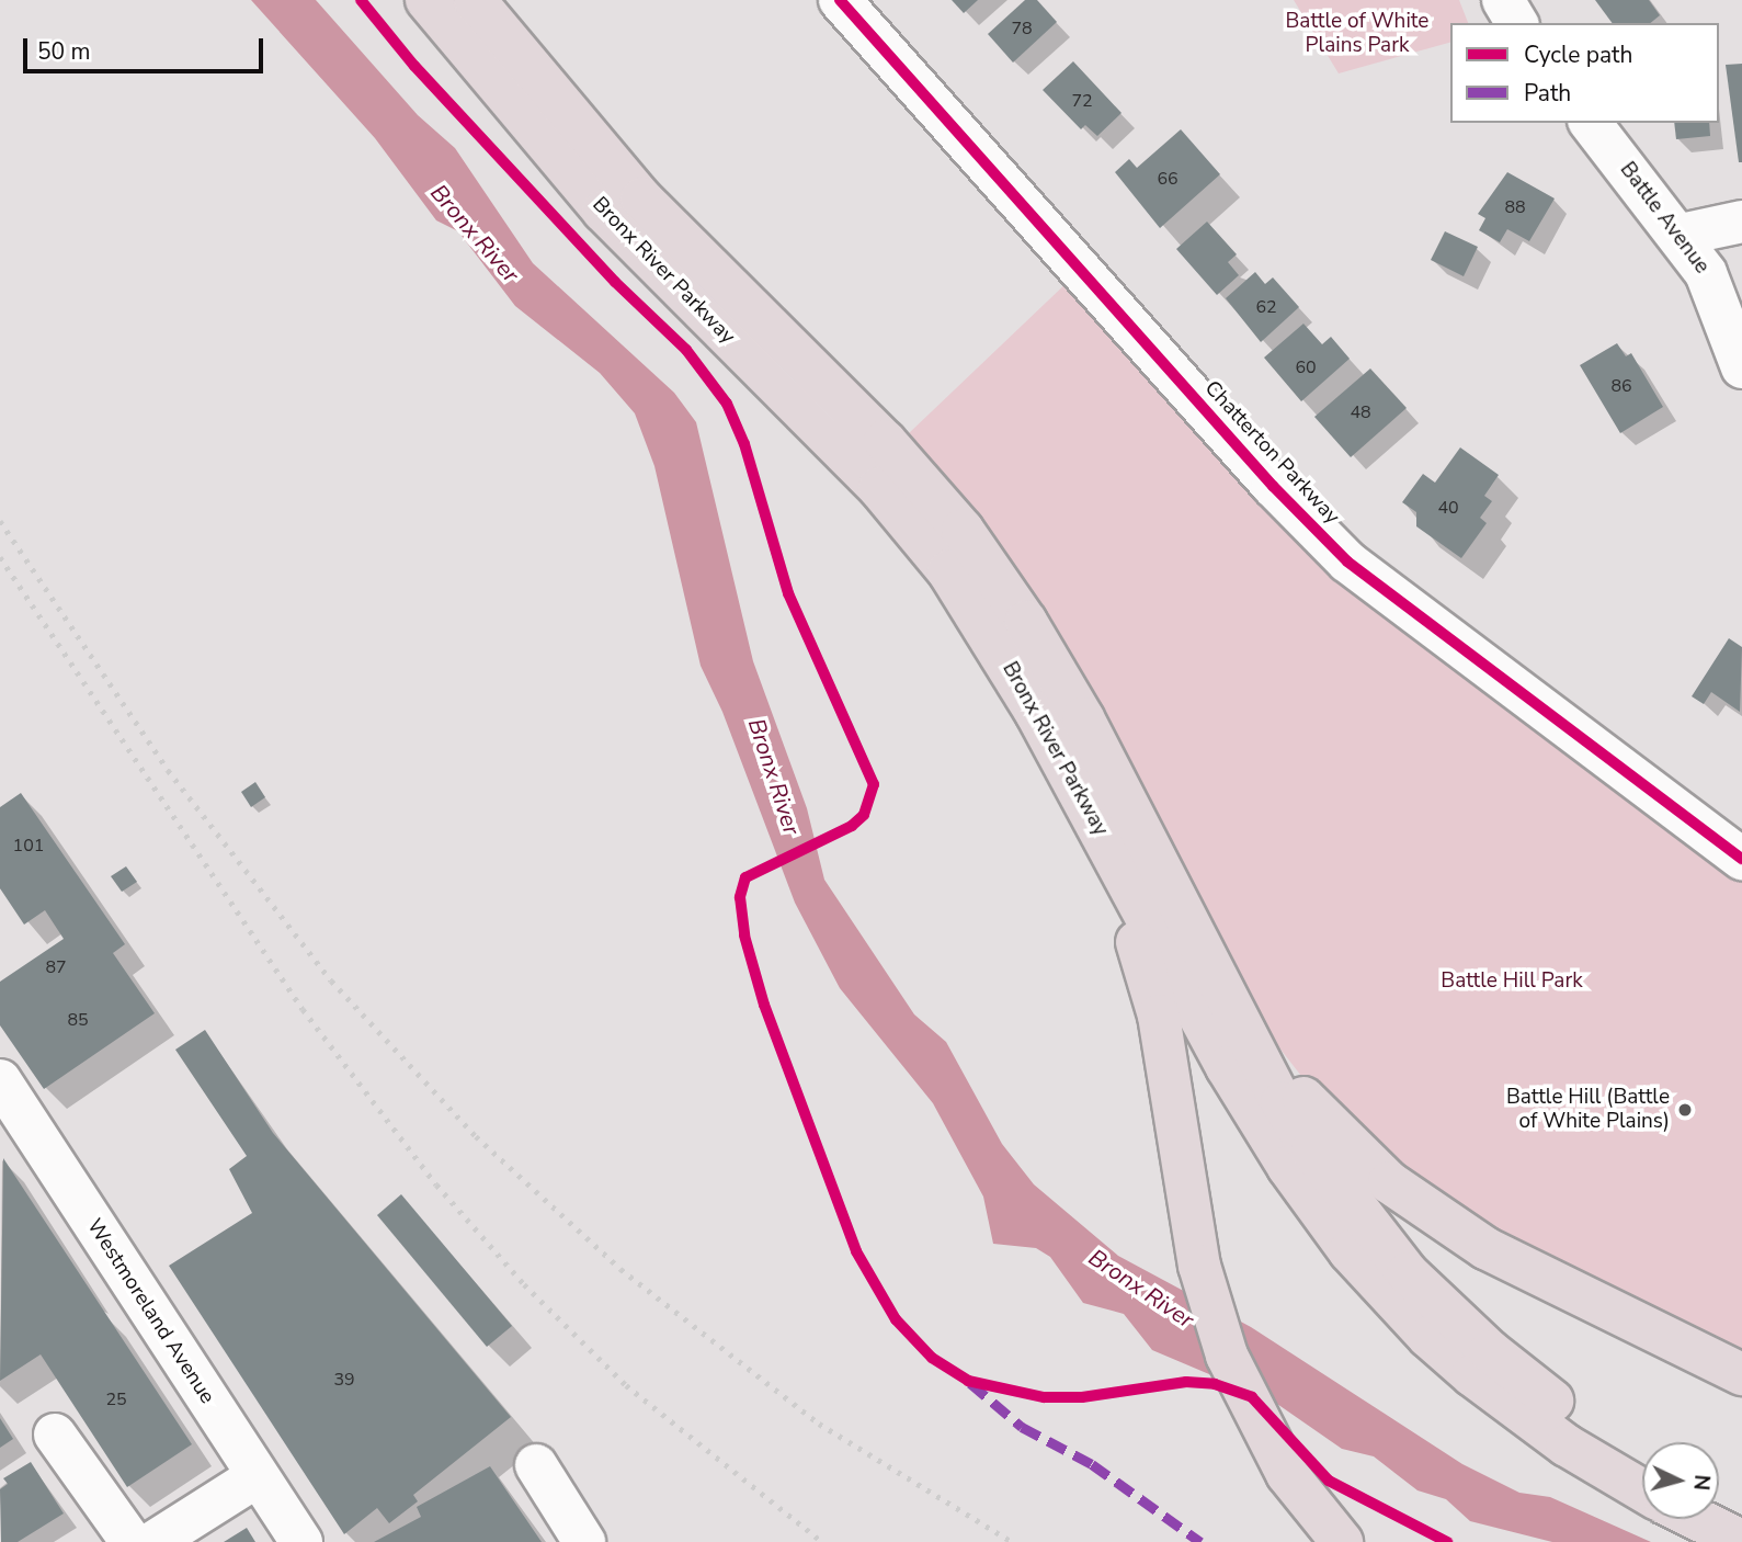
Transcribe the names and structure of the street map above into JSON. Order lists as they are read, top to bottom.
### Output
{
  "streets": {
    "highway": ["Bronx River Parkway"],
    "street": ["Battle Avenue", "Chatterton Parkway", "Westmoreland Avenue"]
  },
  "water": ["Bronx River"],
  "parks": ["Battle of White Plains Park", "Battle Hill Park"],
  "places": ["Battle Hill (Battle of White Plains)"],
  "house_numbers": [
    "78",
    "72",
    "66",
    "88",
    "62",
    "60",
    "86",
    "48",
    "40",
    "101",
    "87",
    "85",
    "39",
    "25"
  ],
  "legend": ["Cycle path", "Path"],
  "scale_bar": "50 m",
  "north": "right"
}
